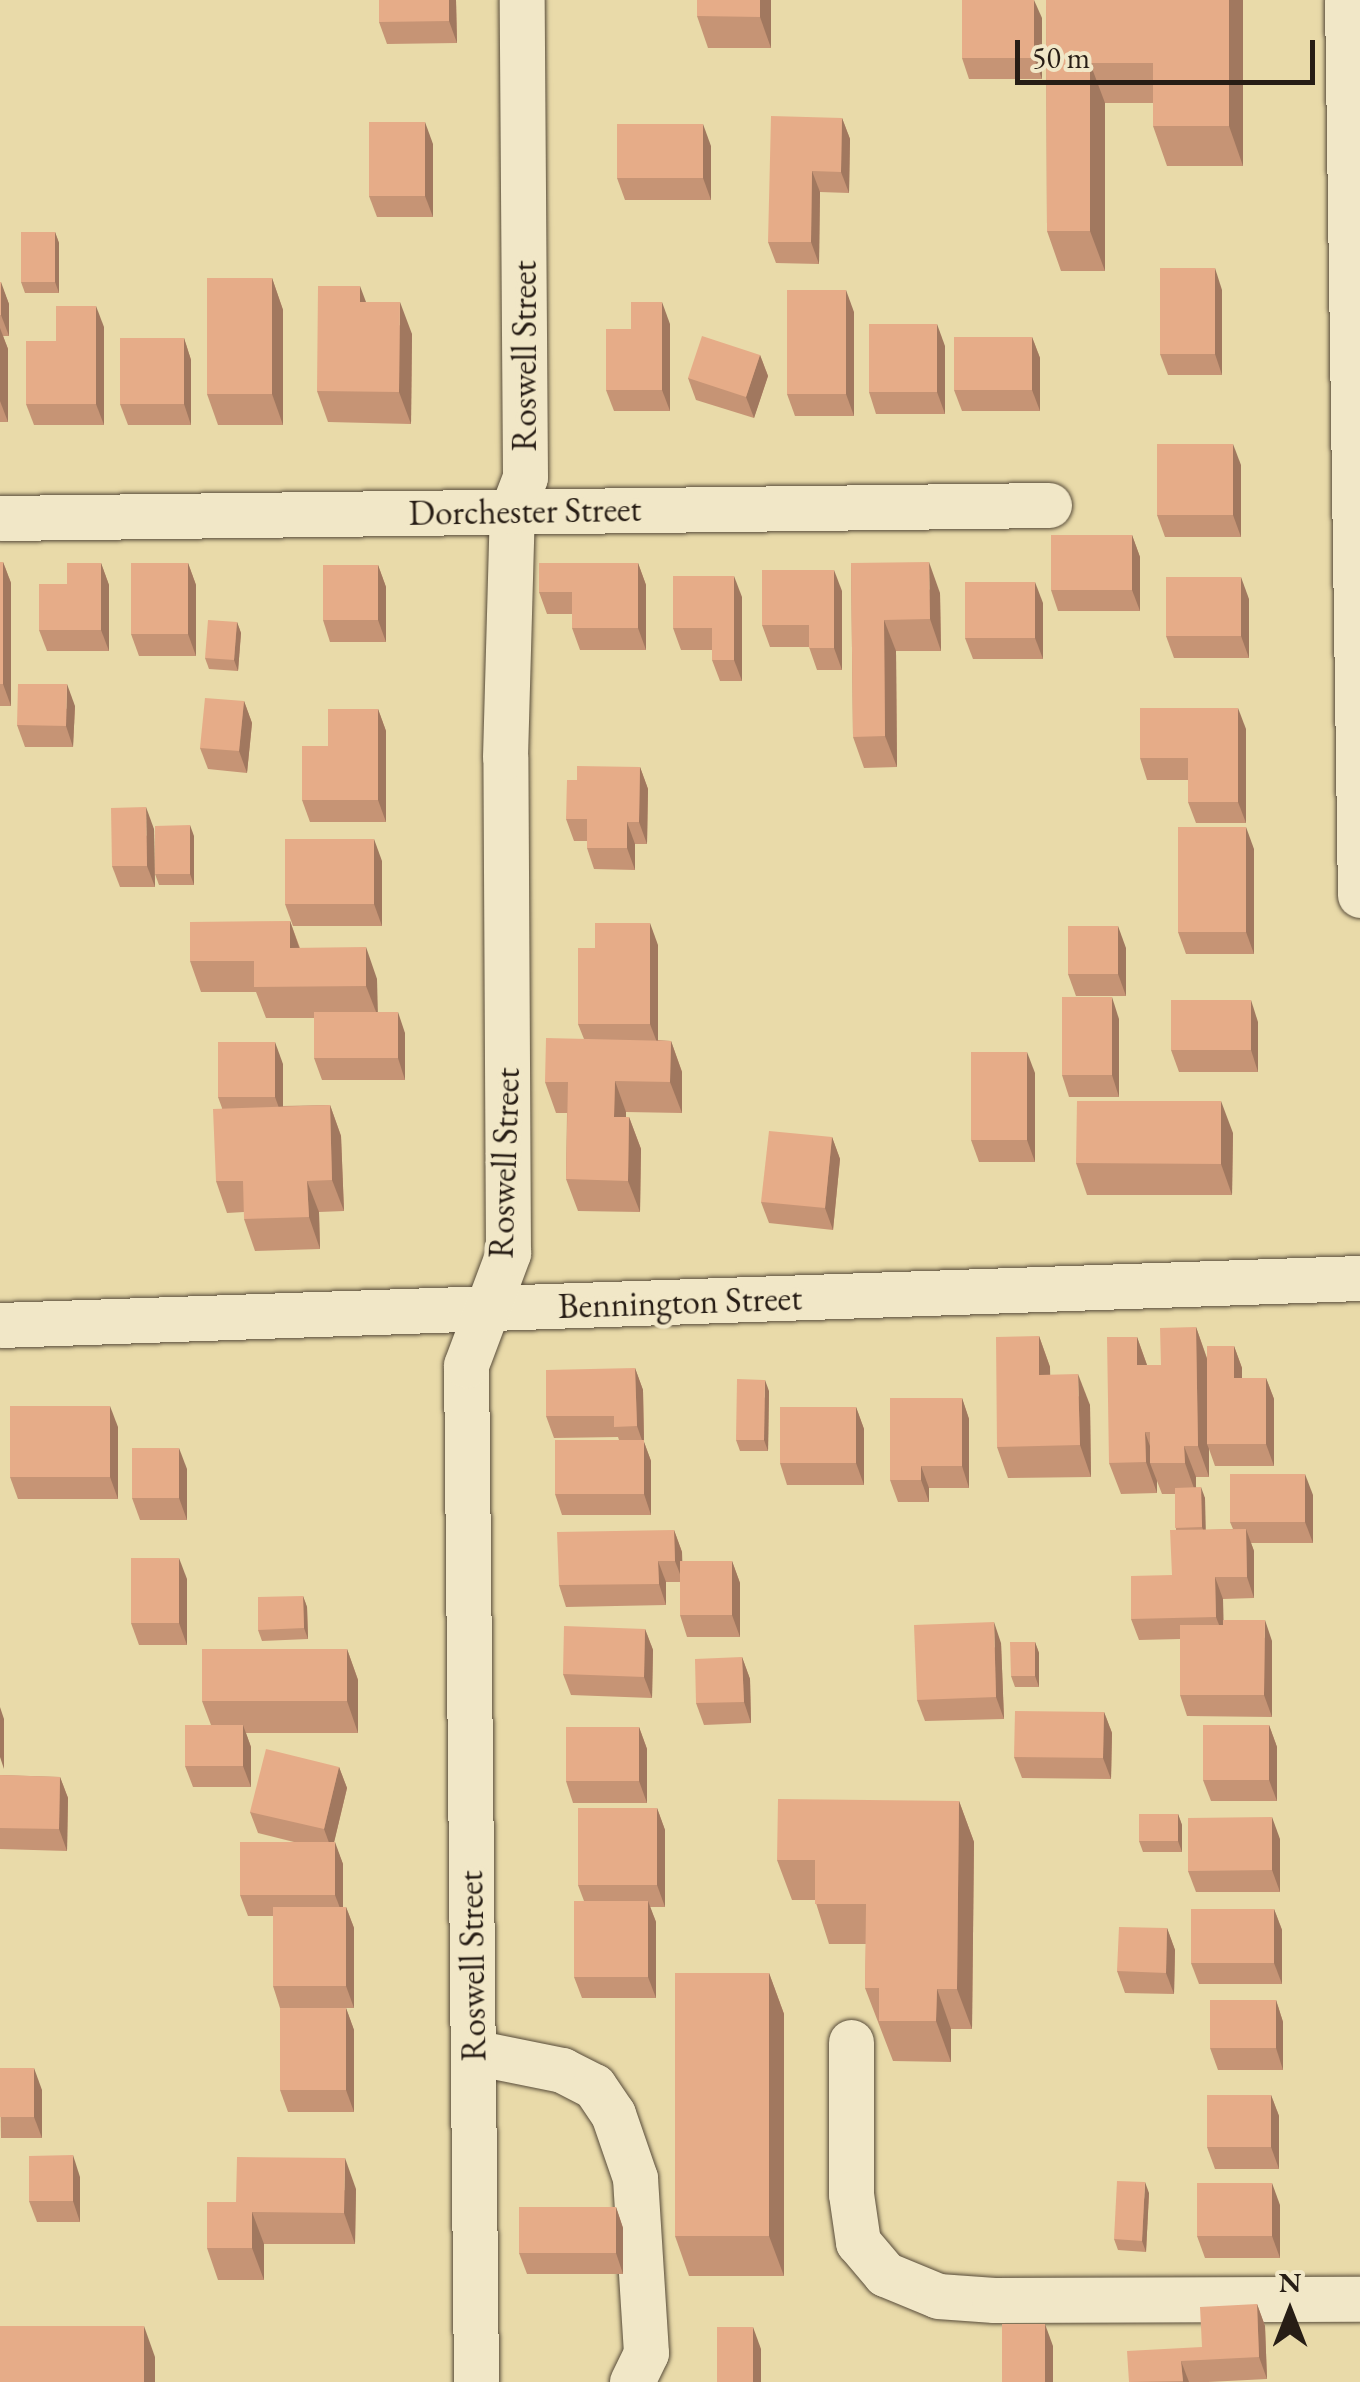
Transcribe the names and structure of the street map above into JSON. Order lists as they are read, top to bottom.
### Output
{
  "streets": {
    "street": ["Roswell Street", "Dorchester Street", "Bennington Street"]
  },
  "crossings": [
    ["Roswell Street", "Dorchester Street"],
    ["Roswell Street", "Bennington Street"]
  ],
  "scale_bar": "50 m",
  "north": "top"
}
